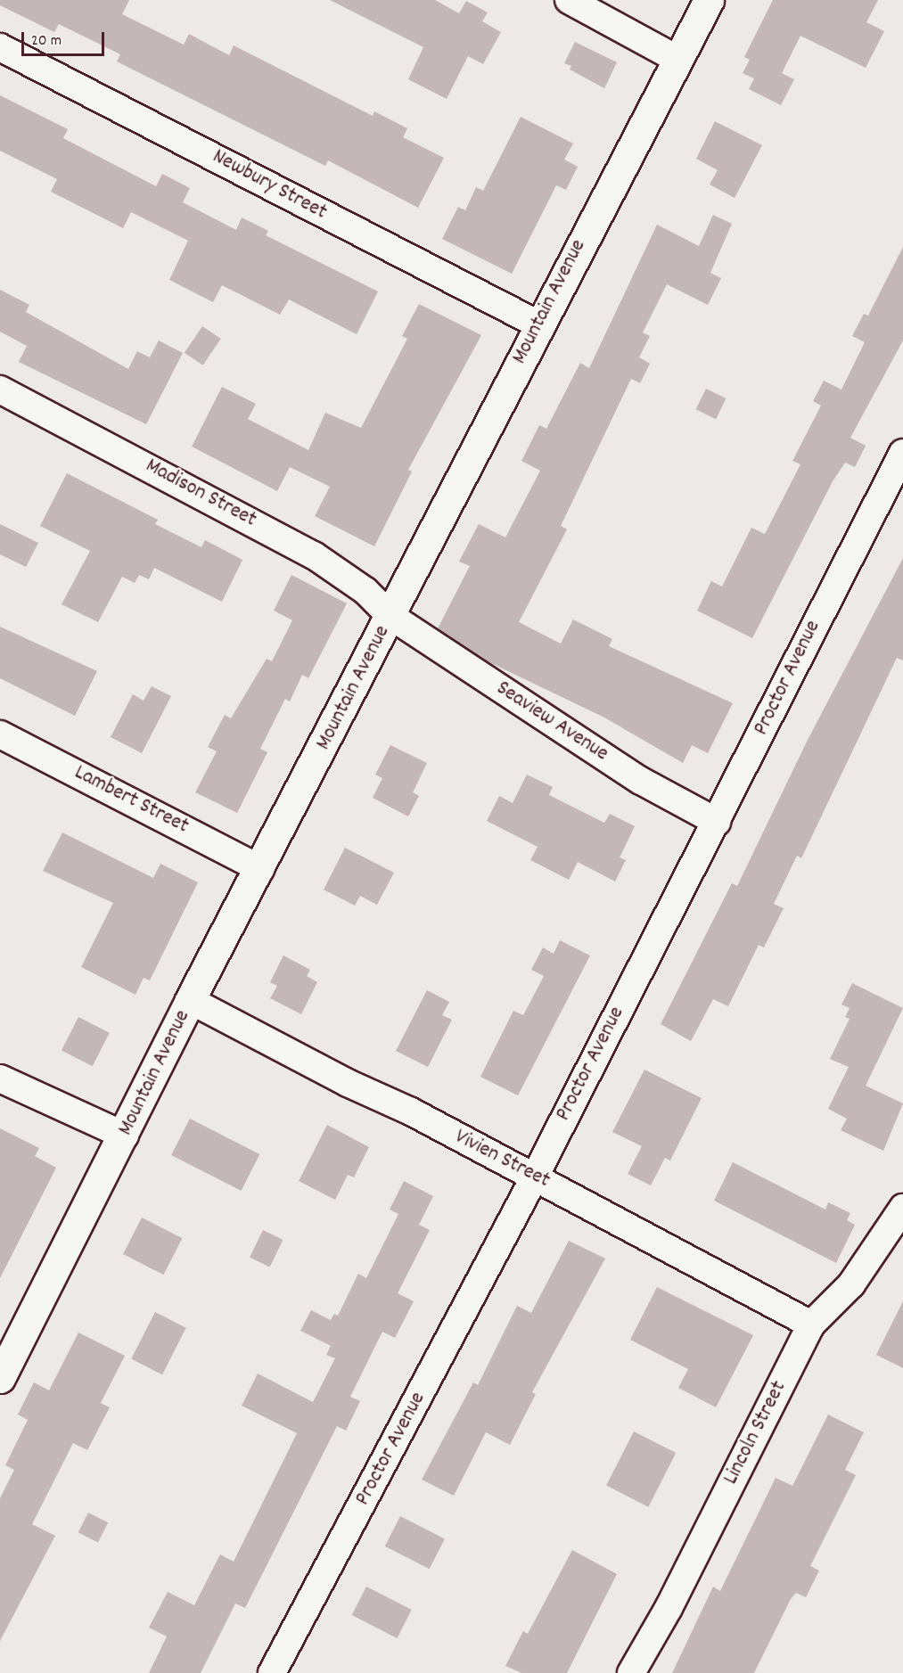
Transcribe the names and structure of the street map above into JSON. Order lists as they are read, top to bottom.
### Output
{
  "streets": {
    "street": [
      "Newbury Street",
      "Mountain Avenue",
      "Madison Street",
      "Proctor Avenue",
      "Seaview Avenue",
      "Lambert Street",
      "Vivien Street",
      "Lincoln Street"
    ]
  },
  "crossings": [
    ["Newbury Street", "Mountain Avenue"],
    ["Mountain Avenue", "Madison Street"],
    ["Mountain Avenue", "Seaview Avenue"],
    ["Mountain Avenue", "Lambert Street"],
    ["Mountain Avenue", "Vivien Street"],
    ["Madison Street", "Seaview Avenue"],
    ["Proctor Avenue", "Seaview Avenue"],
    ["Proctor Avenue", "Vivien Street"],
    ["Vivien Street", "Lincoln Street"]
  ],
  "scale_bar": "20 m"
}
